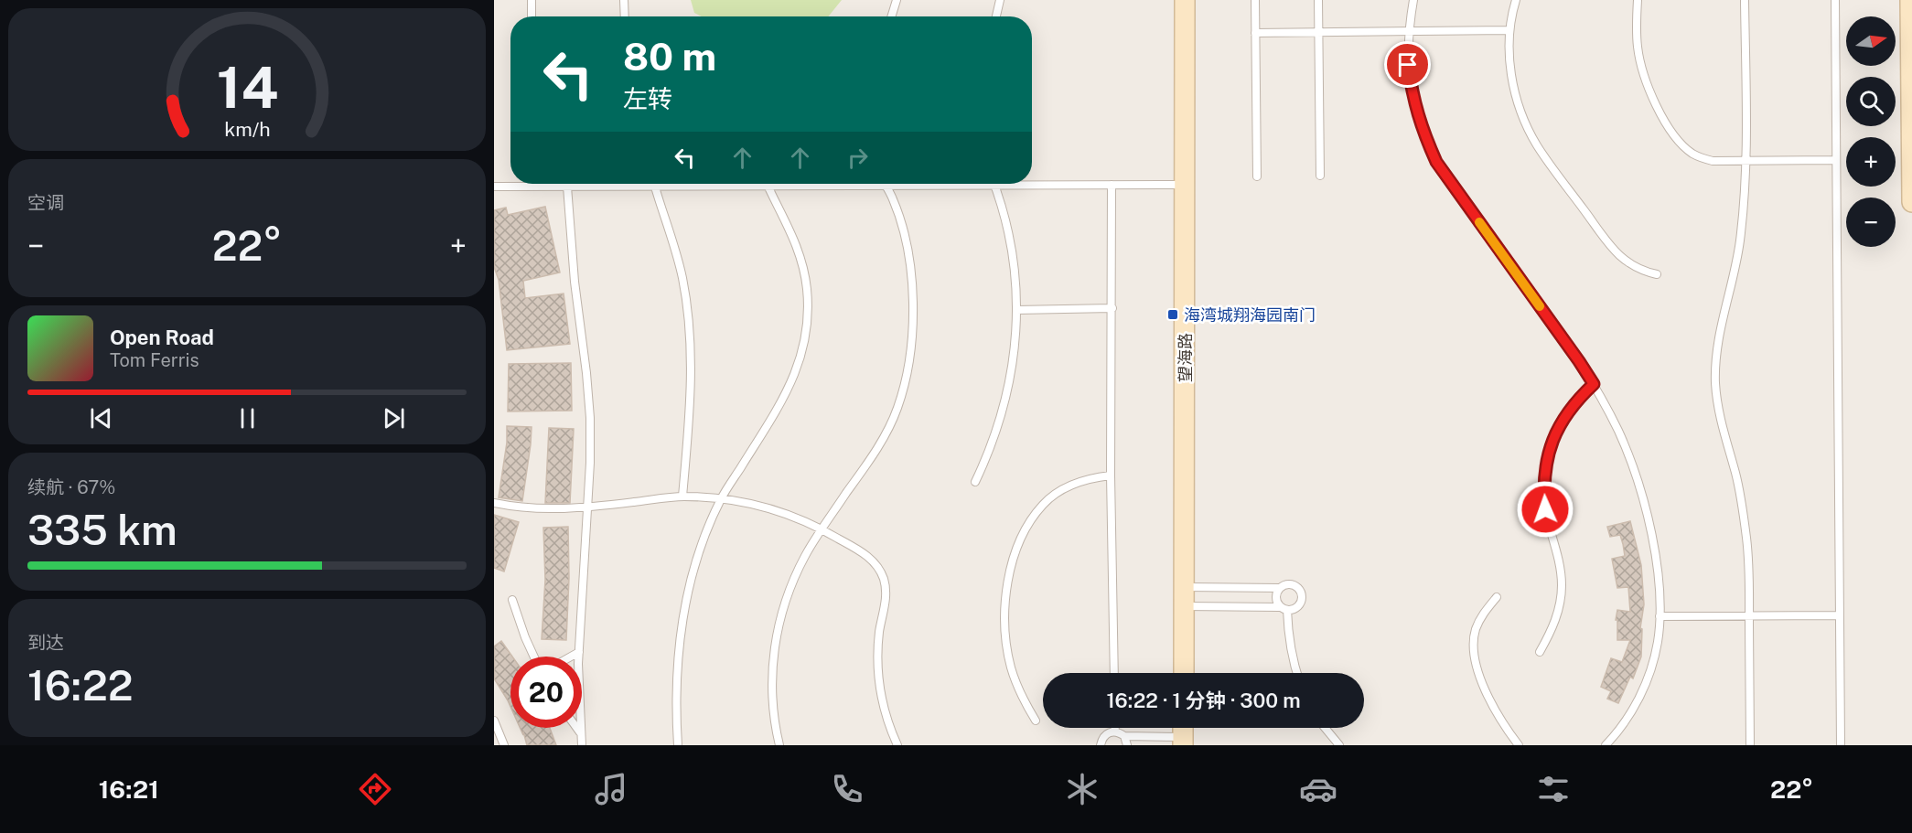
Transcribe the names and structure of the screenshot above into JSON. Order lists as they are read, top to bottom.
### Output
{
  "streets": {
    "street": ["望海路"]
  },
  "places": {
    "transit": ["海湾城翔海园南门"]
  },
  "north": "right",
  "page": {
    "map_buttons": ["+", "−"],
    "turn": ["80 m", "左转"],
    "tile": [
      "空调",
      ["续航 · 67%", "335 km"],
      ["到达", "16:22"]
    ],
    "heat": ["−", "22°", "+"],
    "song": ["Open Road", "Tom Ferris"],
    "limit": "20",
    "trip": "16:22 · 1 分钟 · 300 m",
    "tabs": ["16:21", "22°"],
    "gauge": ["14", "km/h"]
  }
}
